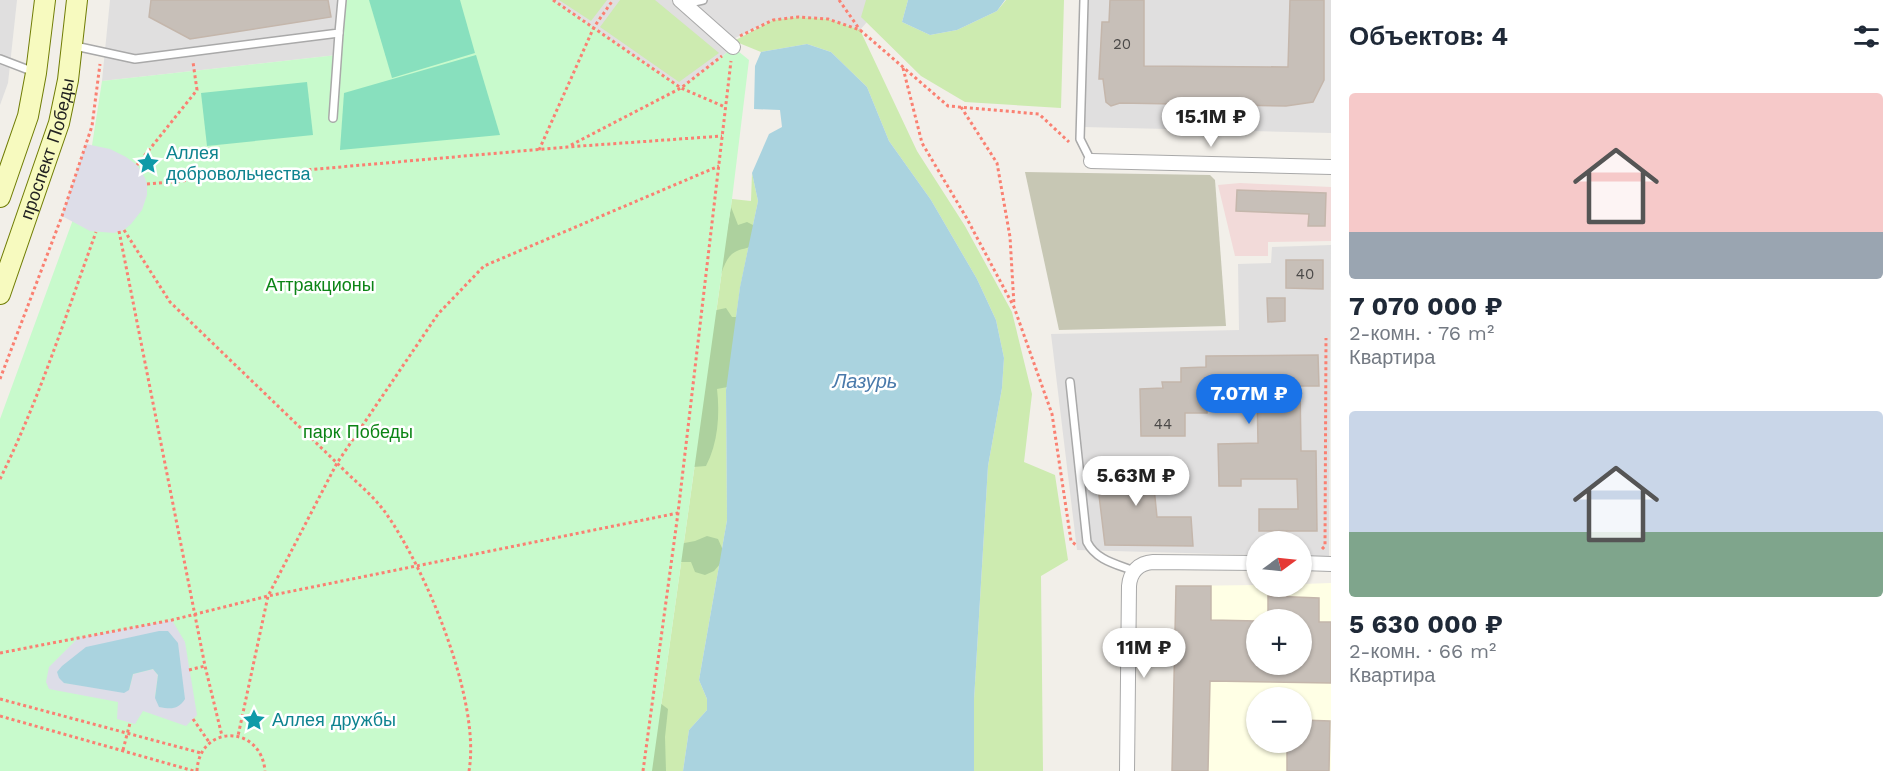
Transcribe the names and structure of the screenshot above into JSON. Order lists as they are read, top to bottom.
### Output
{
  "streets": {
    "main road": ["проспект Победы"]
  },
  "water": ["Лазурь"],
  "parks": ["Аттракционы", "парк Победы"],
  "places": {
    "place": ["Аллея добровольчества", "Аллея дружбы"]
  },
  "house_numbers": ["20", "40", "44"],
  "north": "right",
  "page": {
    "heading": "Объектов: 4",
    "list": [
      {
        "name": "7 070 000 ₽",
        "note": "2-комн. · 76 m² · Квартира"
      },
      {
        "name": "5 630 000 ₽",
        "note": "2-комн. · 66 m² · Квартира"
      }
    ],
    "price": [
      "15.1M ₽",
      "7.07M ₽",
      "5.63M ₽",
      "11M ₽"
    ],
    "map_buttons": ["+", "−"]
  }
}
